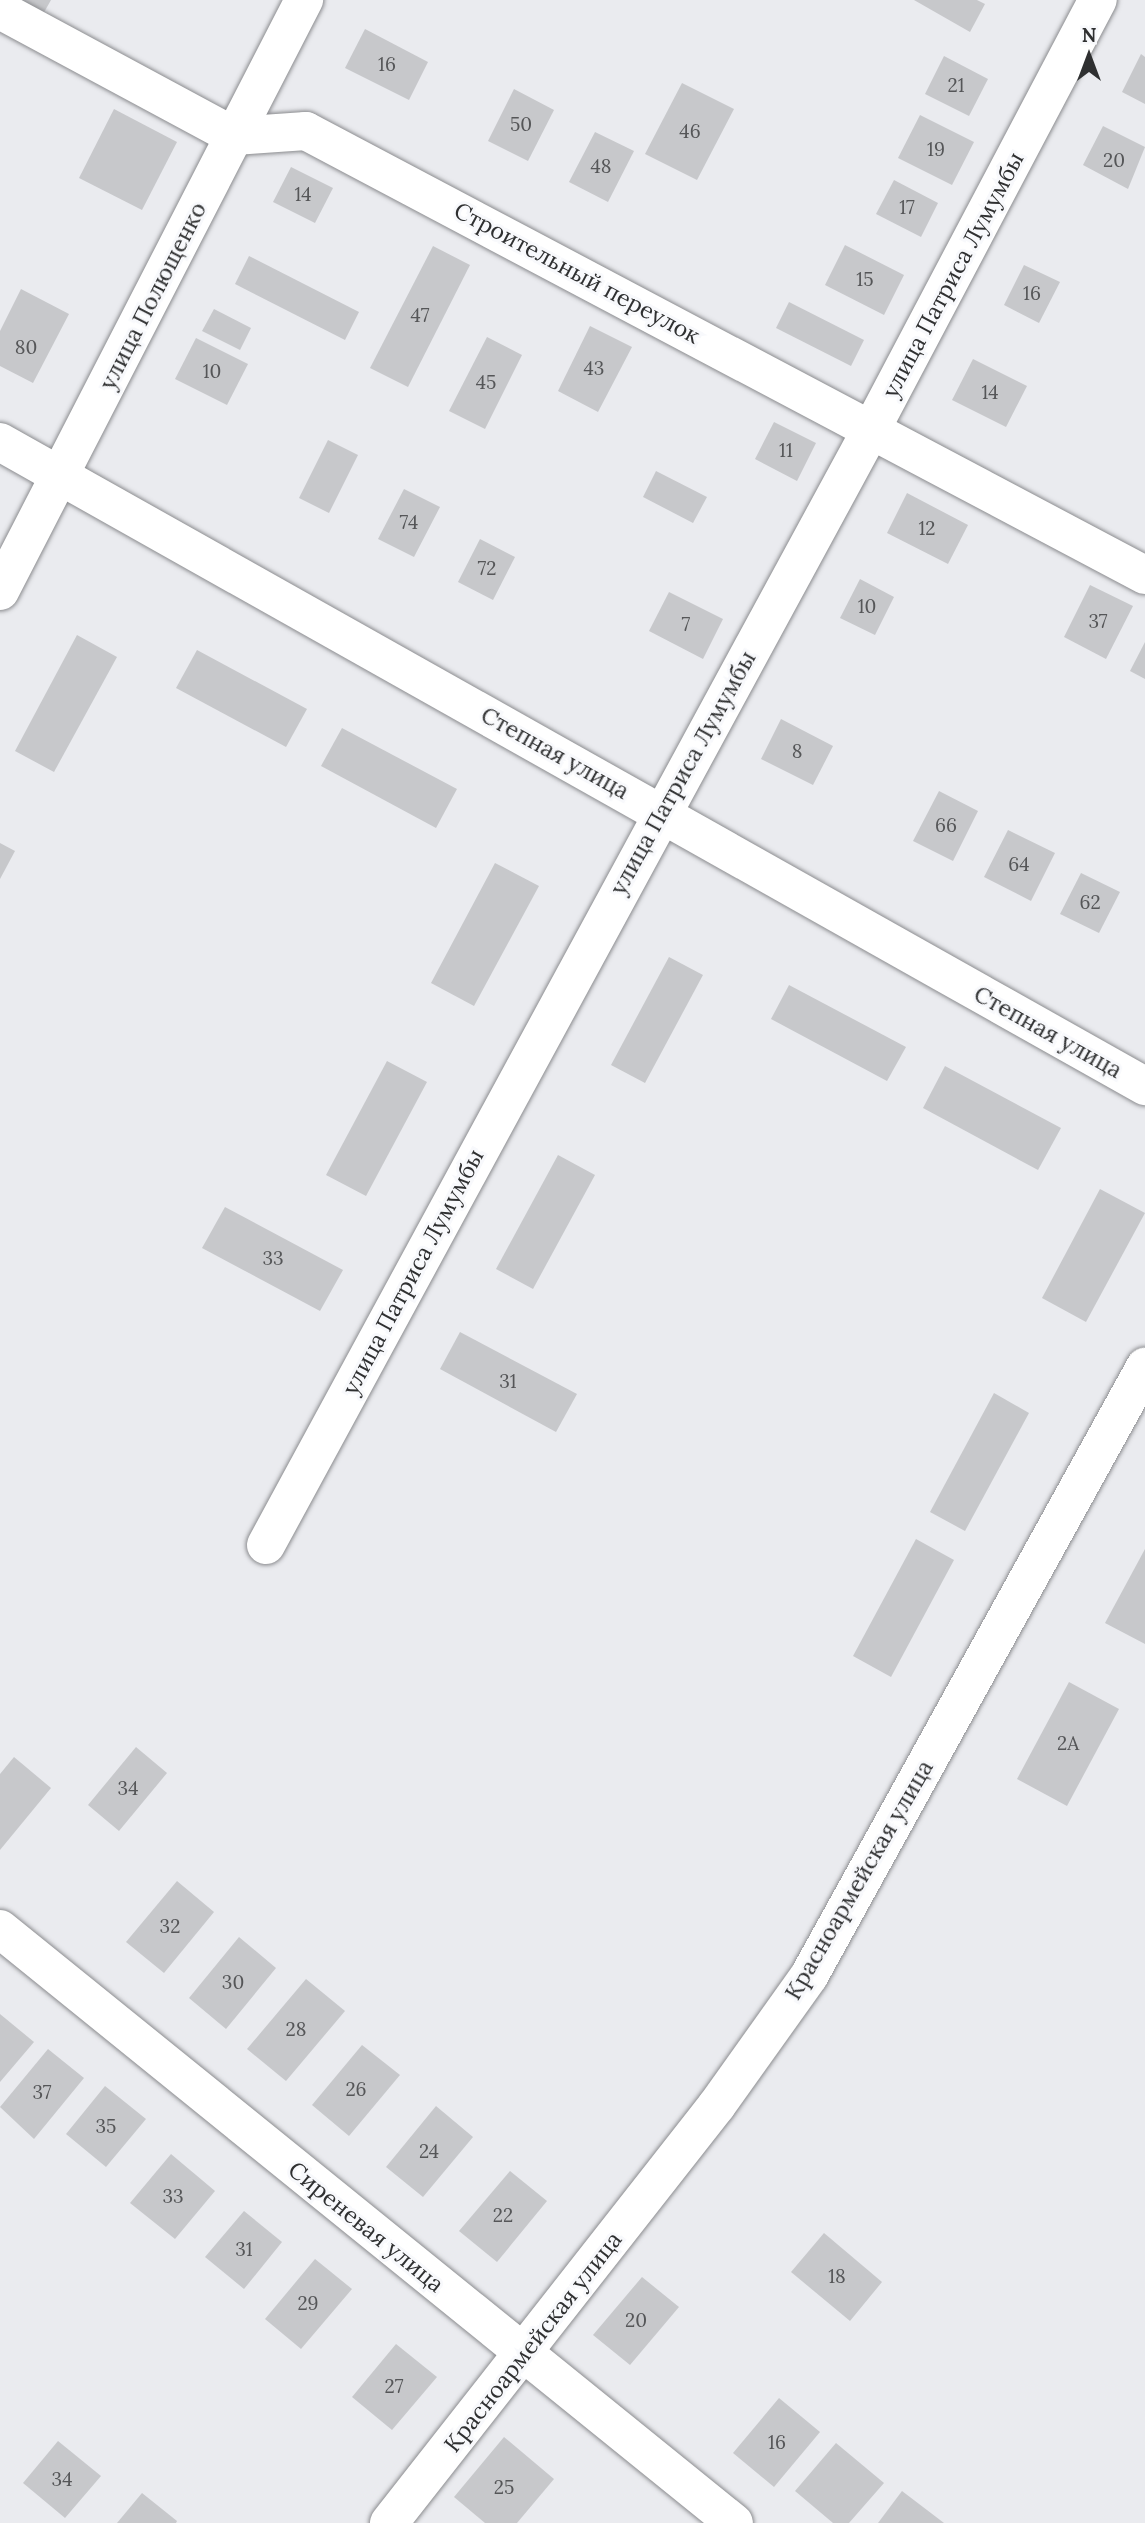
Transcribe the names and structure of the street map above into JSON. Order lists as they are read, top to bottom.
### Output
{
  "streets": {
    "street": [
      "Строительный переулок",
      "улица Патриса Лумумбы",
      "улица Полющенко",
      "Степная улица",
      "Красноармейская улица",
      "Сиреневая улица"
    ]
  },
  "crossings": [
    ["Строительный переулок", "улица Патриса Лумумбы"],
    ["Строительный переулок", "улица Полющенко"],
    ["улица Патриса Лумумбы", "Степная улица"],
    ["улица Полющенко", "Степная улица"],
    ["Красноармейская улица", "Сиреневая улица"]
  ],
  "house_numbers": [
    "16",
    "21",
    "50",
    "46",
    "19",
    "20",
    "48",
    "14",
    "17",
    "15",
    "16",
    "47",
    "80",
    "43",
    "10",
    "45",
    "14",
    "11",
    "74",
    "12",
    "72",
    "10",
    "37",
    "7",
    "8",
    "66",
    "64",
    "62",
    "33",
    "31",
    "2А",
    "34",
    "32",
    "30",
    "28",
    "26",
    "37",
    "35",
    "24",
    "33",
    "22",
    "31",
    "18",
    "29",
    "20",
    "27",
    "16",
    "34",
    "25"
  ],
  "north": "top"
}
